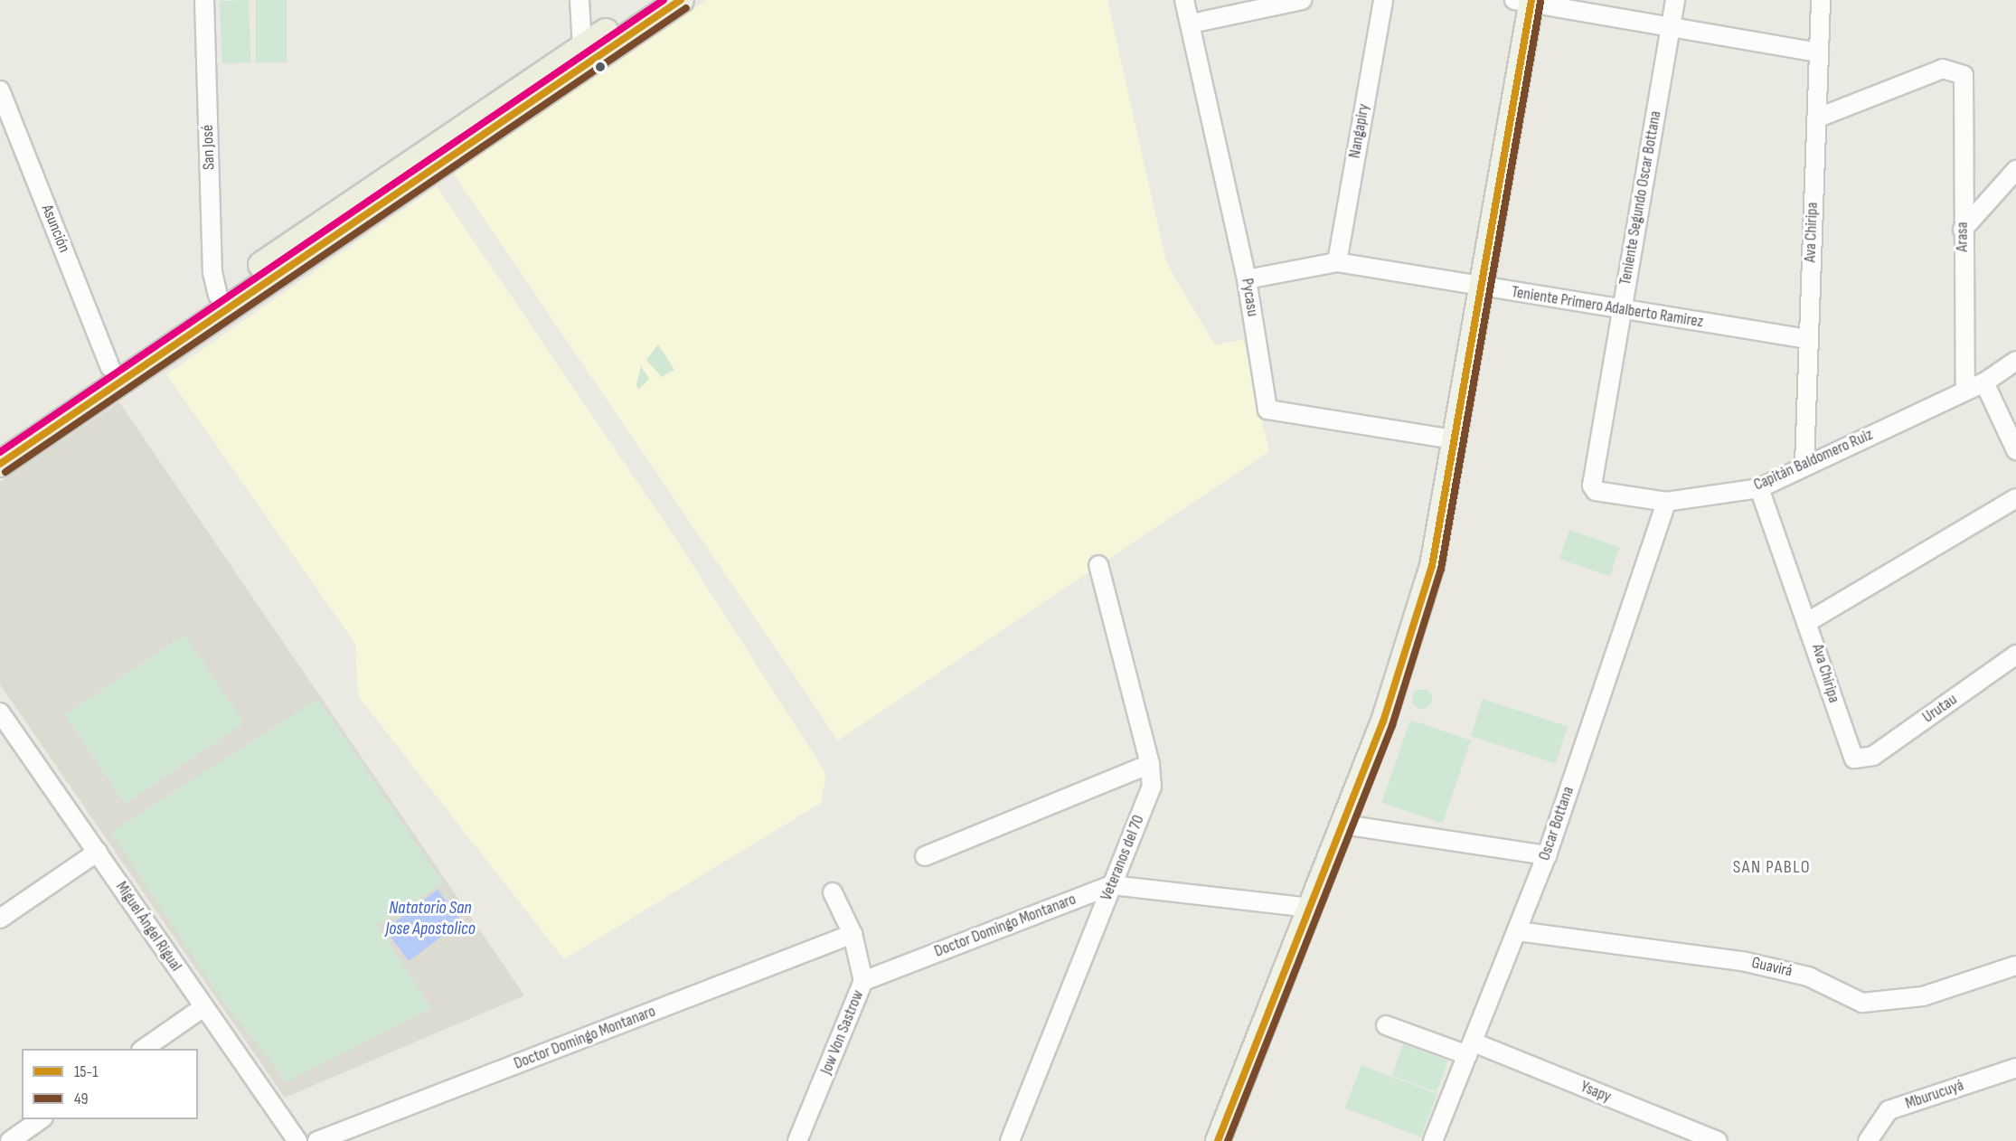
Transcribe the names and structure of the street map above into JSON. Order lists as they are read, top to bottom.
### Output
{
  "streets": {
    "street": [
      "Nangapiry",
      "San José",
      "Teniente Segundo Oscar Bottana",
      "Asunción",
      "Ava Chiripa",
      "Arasa",
      "Pycasu",
      "Teniente Primero Adalberto Ramirez",
      "Capitán Baldomero Ruiz",
      "Urutau",
      "Oscar Bottana",
      "Veteranos del 70",
      "Doctor Domingo Montanaro",
      "Miguel Ángel Rigual",
      "Guavirá",
      "Jow Von Sastrow",
      "Ysapy",
      "Mburucuyá"
    ]
  },
  "crossings": [
    ["Nangapiry", "Teniente Primero Adalberto Ramirez"],
    ["Teniente Segundo Oscar Bottana", "Teniente Primero Adalberto Ramirez"],
    ["Teniente Segundo Oscar Bottana", "Capitán Baldomero Ruiz"],
    ["Ava Chiripa", "Arasa"],
    ["Ava Chiripa", "Teniente Primero Adalberto Ramirez"],
    ["Ava Chiripa", "Capitán Baldomero Ruiz"],
    ["Ava Chiripa", "Urutau"],
    ["Arasa", "Capitán Baldomero Ruiz"],
    ["Pycasu", "Teniente Primero Adalberto Ramirez"],
    ["Capitán Baldomero Ruiz", "Oscar Bottana"],
    ["Oscar Bottana", "Guavirá"],
    ["Oscar Bottana", "Ysapy"],
    ["Veteranos del 70", "Doctor Domingo Montanaro"],
    ["Doctor Domingo Montanaro", "Jow Von Sastrow"]
  ],
  "districts": ["SAN PABLO"],
  "water": ["Natatorio San Jose Apostolico"],
  "lines": ["transit line 15-1", "transit line 49"],
  "legend": ["15-1", "49"]
}
